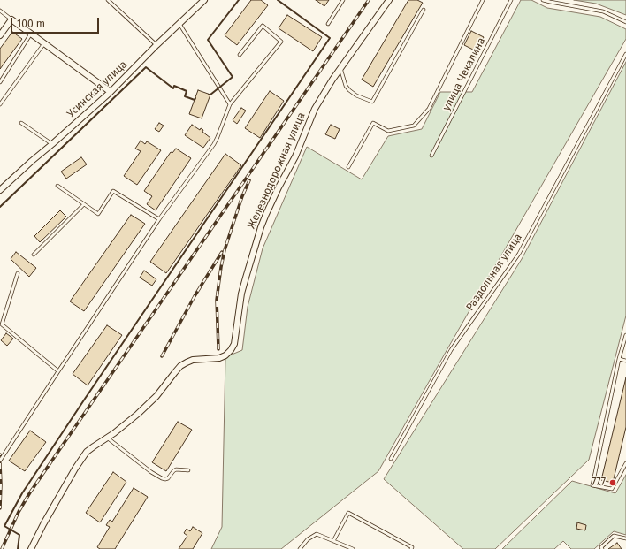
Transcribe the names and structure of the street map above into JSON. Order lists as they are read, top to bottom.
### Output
{
  "streets": {
    "street": ["Усинская улица", "Железнодорожная улица"],
    "lane": ["улица Чекалина", "Раздольная улица"]
  },
  "places": ["777"],
  "scale_bar": "100 m"
}
